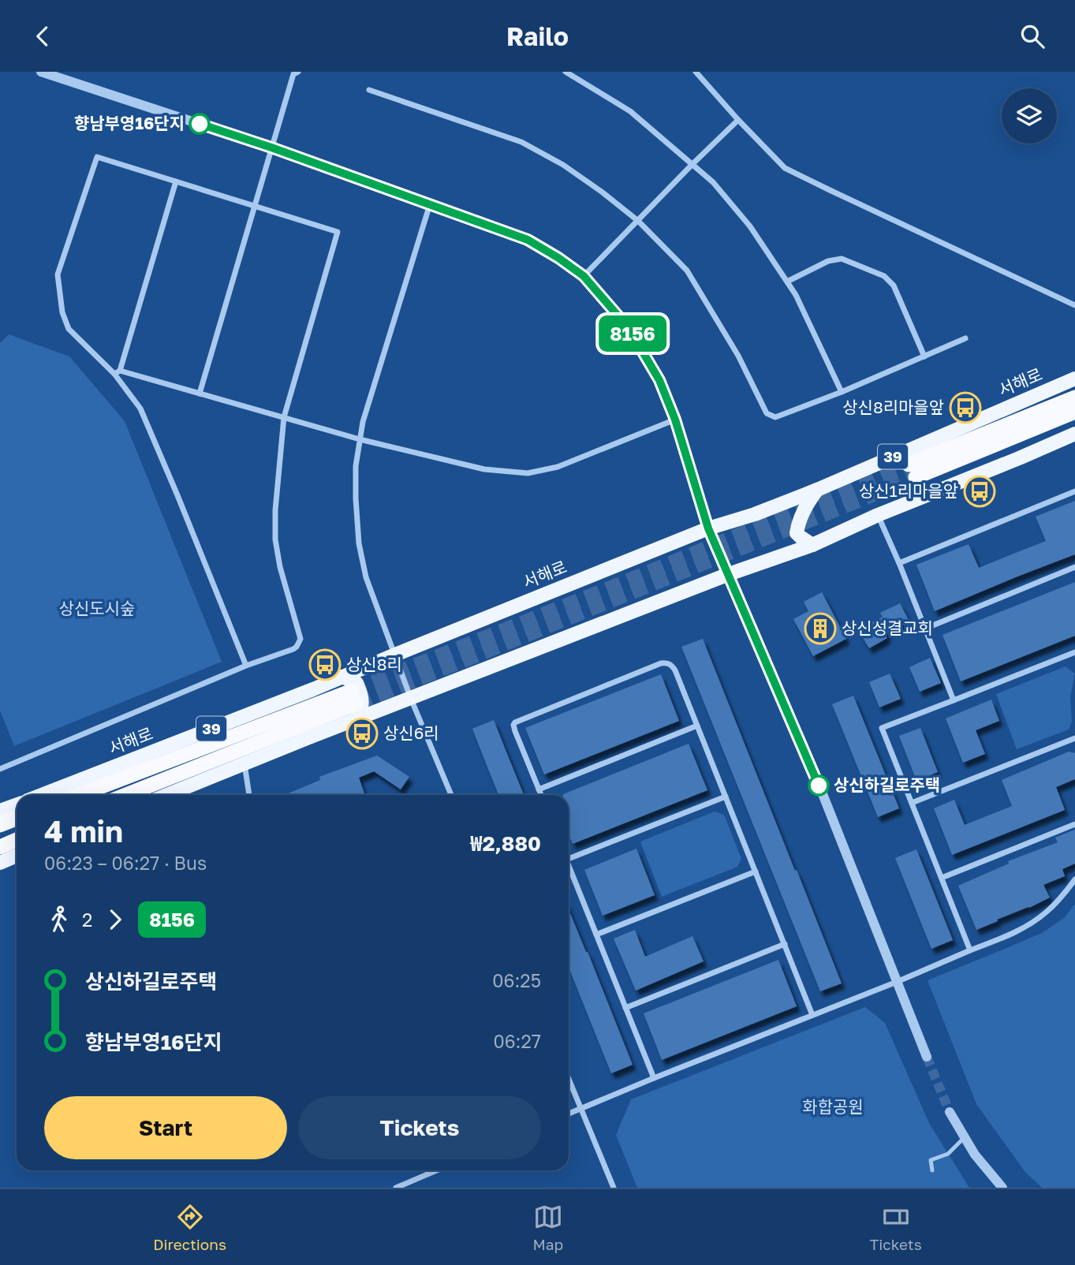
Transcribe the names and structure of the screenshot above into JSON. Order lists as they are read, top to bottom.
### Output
{
  "streets": {
    "highway": ["서해로", "39"]
  },
  "parks": ["상신도시숲", "화합공원"],
  "places": {
    "other": ["향남부영16단지", "상신하길로주택"],
    "bus stop": [
      "상신8리마을앞",
      "상신1리마을앞",
      "상신8리",
      "상신6리"
    ],
    "building": ["상신성결교회"]
  },
  "lines": ["bus line 8156"],
  "page": {
    "header": "Railo",
    "on_map": "8156",
    "heading": ["4 min", "06:23 – 06:27 · Bus", "₩2,880"],
    "legs": ["2", "8156"],
    "list": [
      {
        "name": "상신하길로주택",
        "value": "06:25"
      },
      {
        "name": "향남부영16단지",
        "value": "06:27"
      }
    ],
    "buttons": ["Start", "Tickets"],
    "tabs": ["Directions", "Map", "Tickets"]
  }
}
